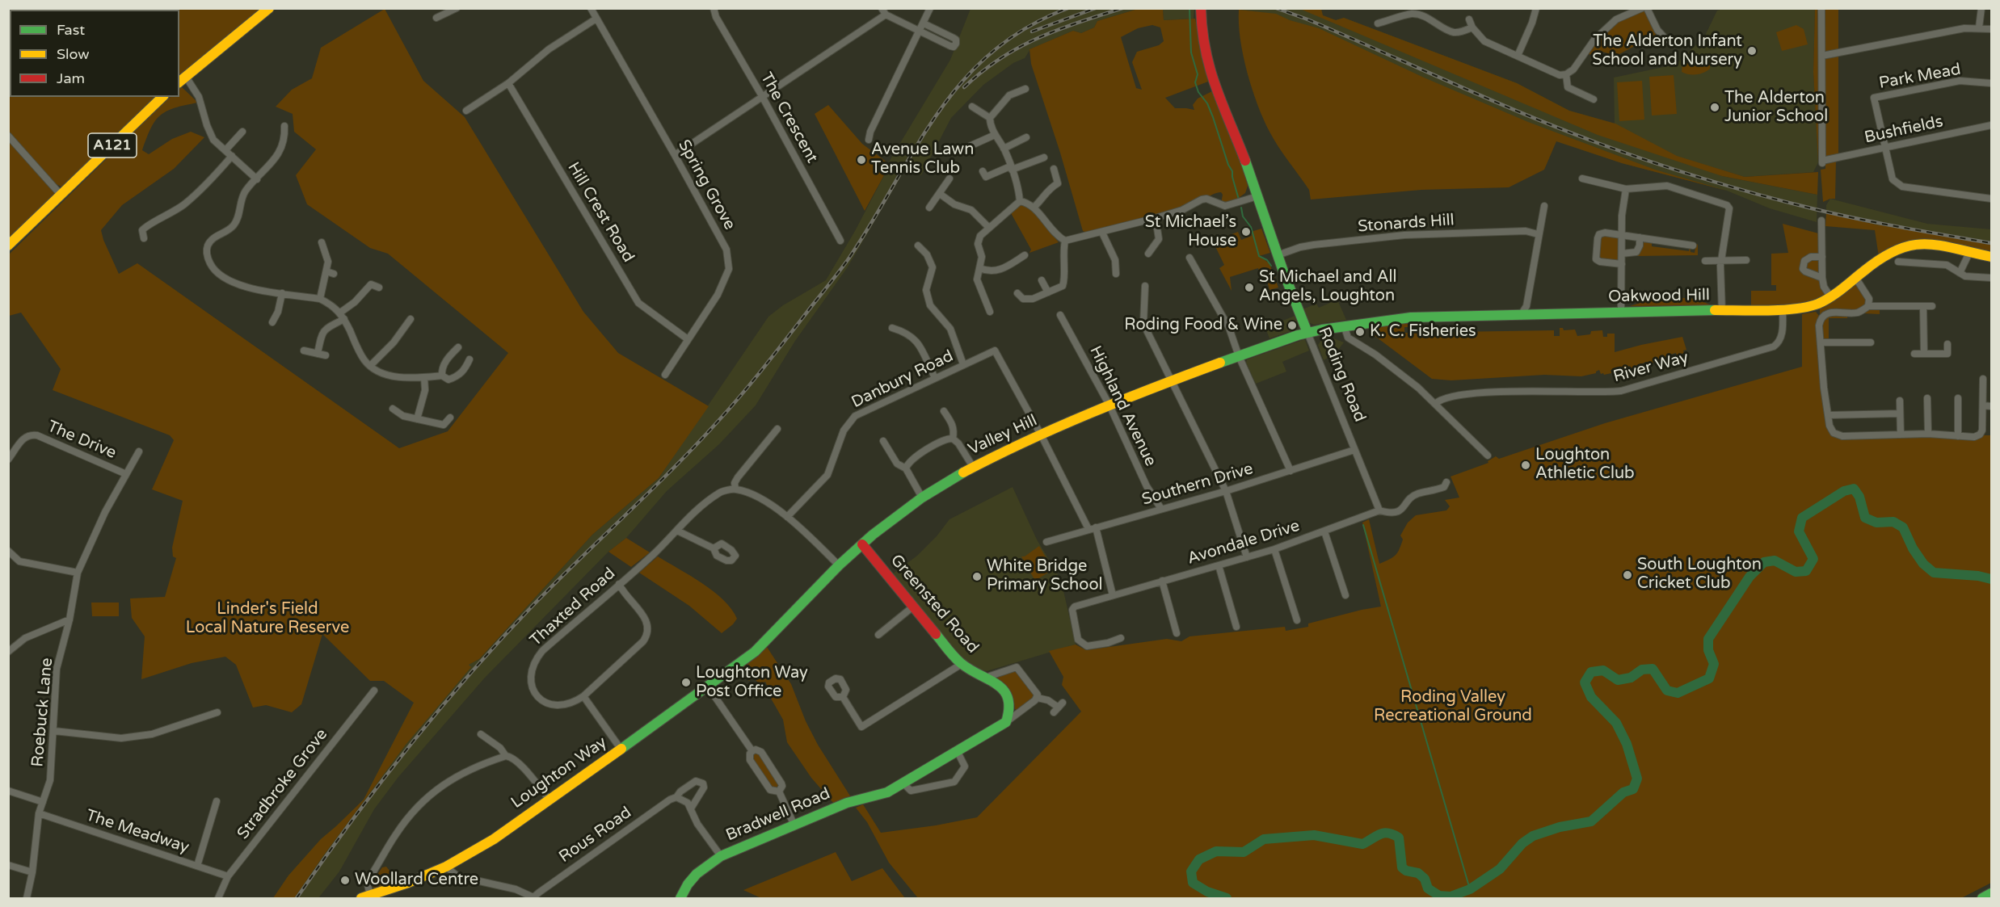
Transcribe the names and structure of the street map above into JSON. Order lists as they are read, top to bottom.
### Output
{
  "streets": {
    "main road": [
      "A121",
      "Oakwood Hill",
      "Roding Road",
      "Valley Hill",
      "Greensted Road",
      "Loughton Way",
      "Bradwell Road"
    ],
    "street": [
      "Park Mead",
      "The Crescent",
      "Bushfields",
      "Spring Grove",
      "Hill Crest Road",
      "Stonards Hill",
      "River Way",
      "Danbury Road",
      "Highland Avenue",
      "The Drive",
      "Southern Drive",
      "Avondale Drive",
      "Thaxted Road",
      "Roebuck Lane",
      "Stradbroke Grove",
      "The Meadway",
      "Rous Road"
    ]
  },
  "crossings": [
    ["Park Mead", "Bushfields"],
    ["Spring Grove", "Hill Crest Road"],
    ["Stonards Hill", "Roding Road"],
    ["Oakwood Hill", "River Way"],
    ["Oakwood Hill", "Roding Road"],
    ["Oakwood Hill", "Valley Hill"],
    ["Roding Road", "Valley Hill"],
    ["Roding Road", "Southern Drive"],
    ["Roding Road", "Avondale Drive"],
    ["Danbury Road", "Valley Hill"],
    ["Highland Avenue", "Valley Hill"],
    ["Highland Avenue", "Southern Drive"],
    ["Valley Hill", "Greensted Road"],
    ["Valley Hill", "Loughton Way"],
    ["The Drive", "Roebuck Lane"],
    ["Roebuck Lane", "The Meadway"],
    ["Stradbroke Grove", "The Meadway"]
  ],
  "parks": ["Linder's Field Local Nature Reserve", "Roding Valley Recreational Ground"],
  "places": [
    "The Alderton Infant School and Nursery",
    "The Alderton Junior School",
    "Avenue Lawn Tennis Club",
    "St Michael’s House",
    "St Michael and All Angels, Loughton",
    "Roding Food & Wine",
    "K. C. Fisheries",
    "Loughton Athletic Club",
    "South Loughton Cricket Club",
    "White Bridge Primary School",
    "Loughton Way Post Office",
    "Woollard Centre"
  ],
  "legend": ["Fast", "Slow", "Jam"]
}
